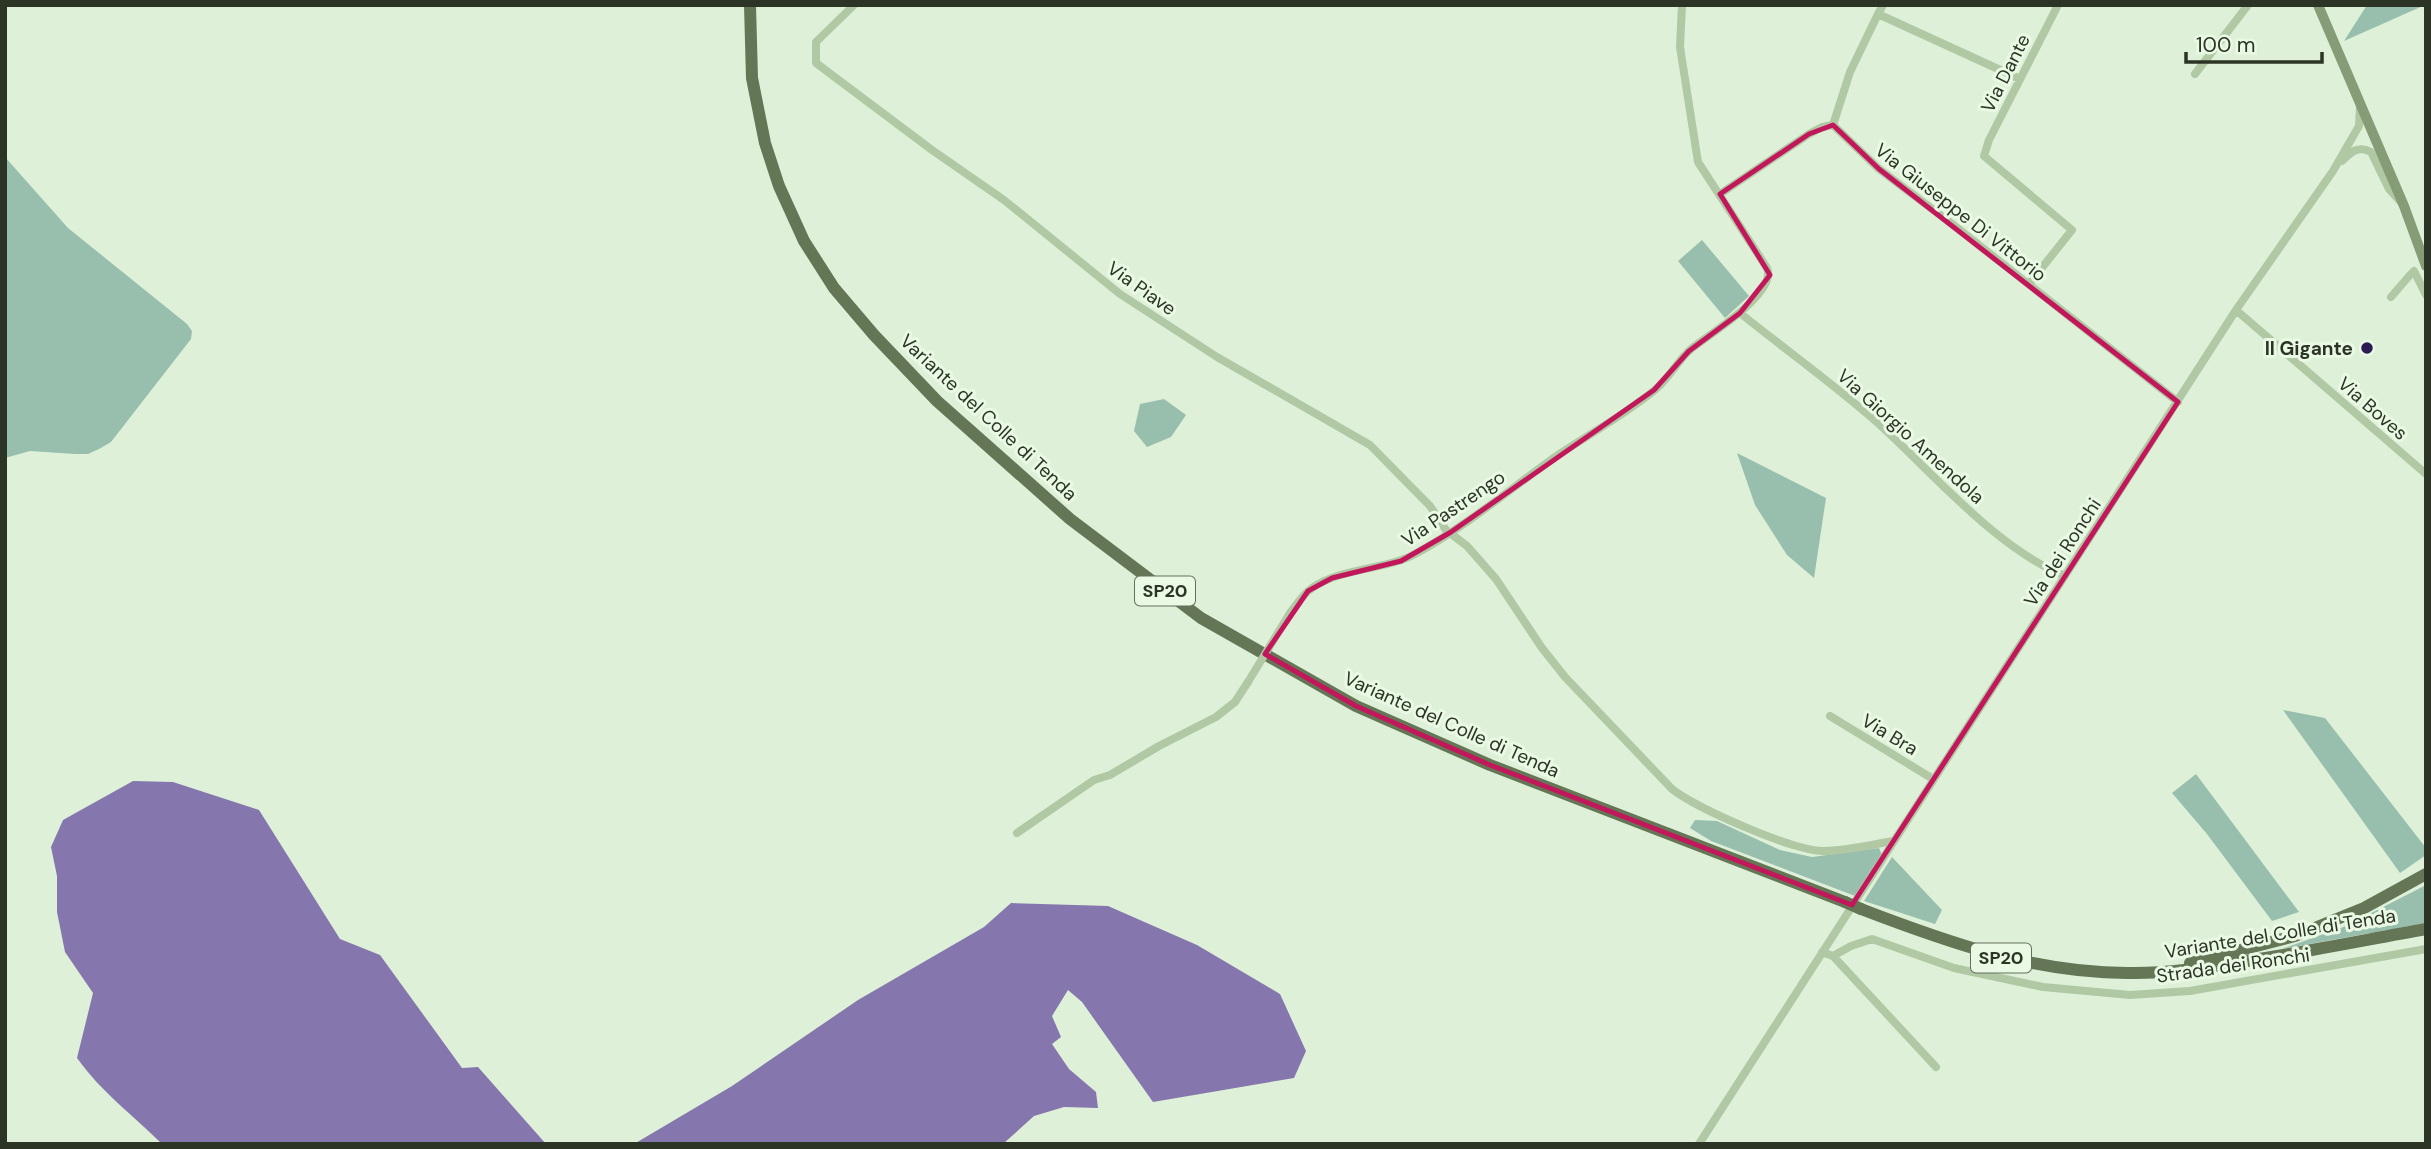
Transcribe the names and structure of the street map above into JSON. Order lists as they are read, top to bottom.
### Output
{
  "streets": {
    "main road": ["Variante del Colle di Tenda", "SP20"],
    "street": [
      "Via Dante",
      "Via Giuseppe Di Vittorio",
      "Via Piave",
      "Via Boves",
      "Via Giorgio Amendola",
      "Via Pastrengo",
      "Via dei Ronchi",
      "Via Bra",
      "Strada dei Ronchi"
    ]
  },
  "crossings": [
    ["Via Dante", "Via Giuseppe Di Vittorio"],
    ["Via Giuseppe Di Vittorio", "Via dei Ronchi"],
    ["Via Piave", "Via Pastrengo"],
    ["Via Piave", "Via dei Ronchi"],
    ["Via Boves", "Via dei Ronchi"],
    ["Variante del Colle di Tenda", "SP20"],
    ["Via Giorgio Amendola", "Via Pastrengo"],
    ["Via Giorgio Amendola", "Via dei Ronchi"],
    ["Via dei Ronchi", "Via Bra"]
  ],
  "places": ["Il Gigante"],
  "scale_bar": "100 m"
}
